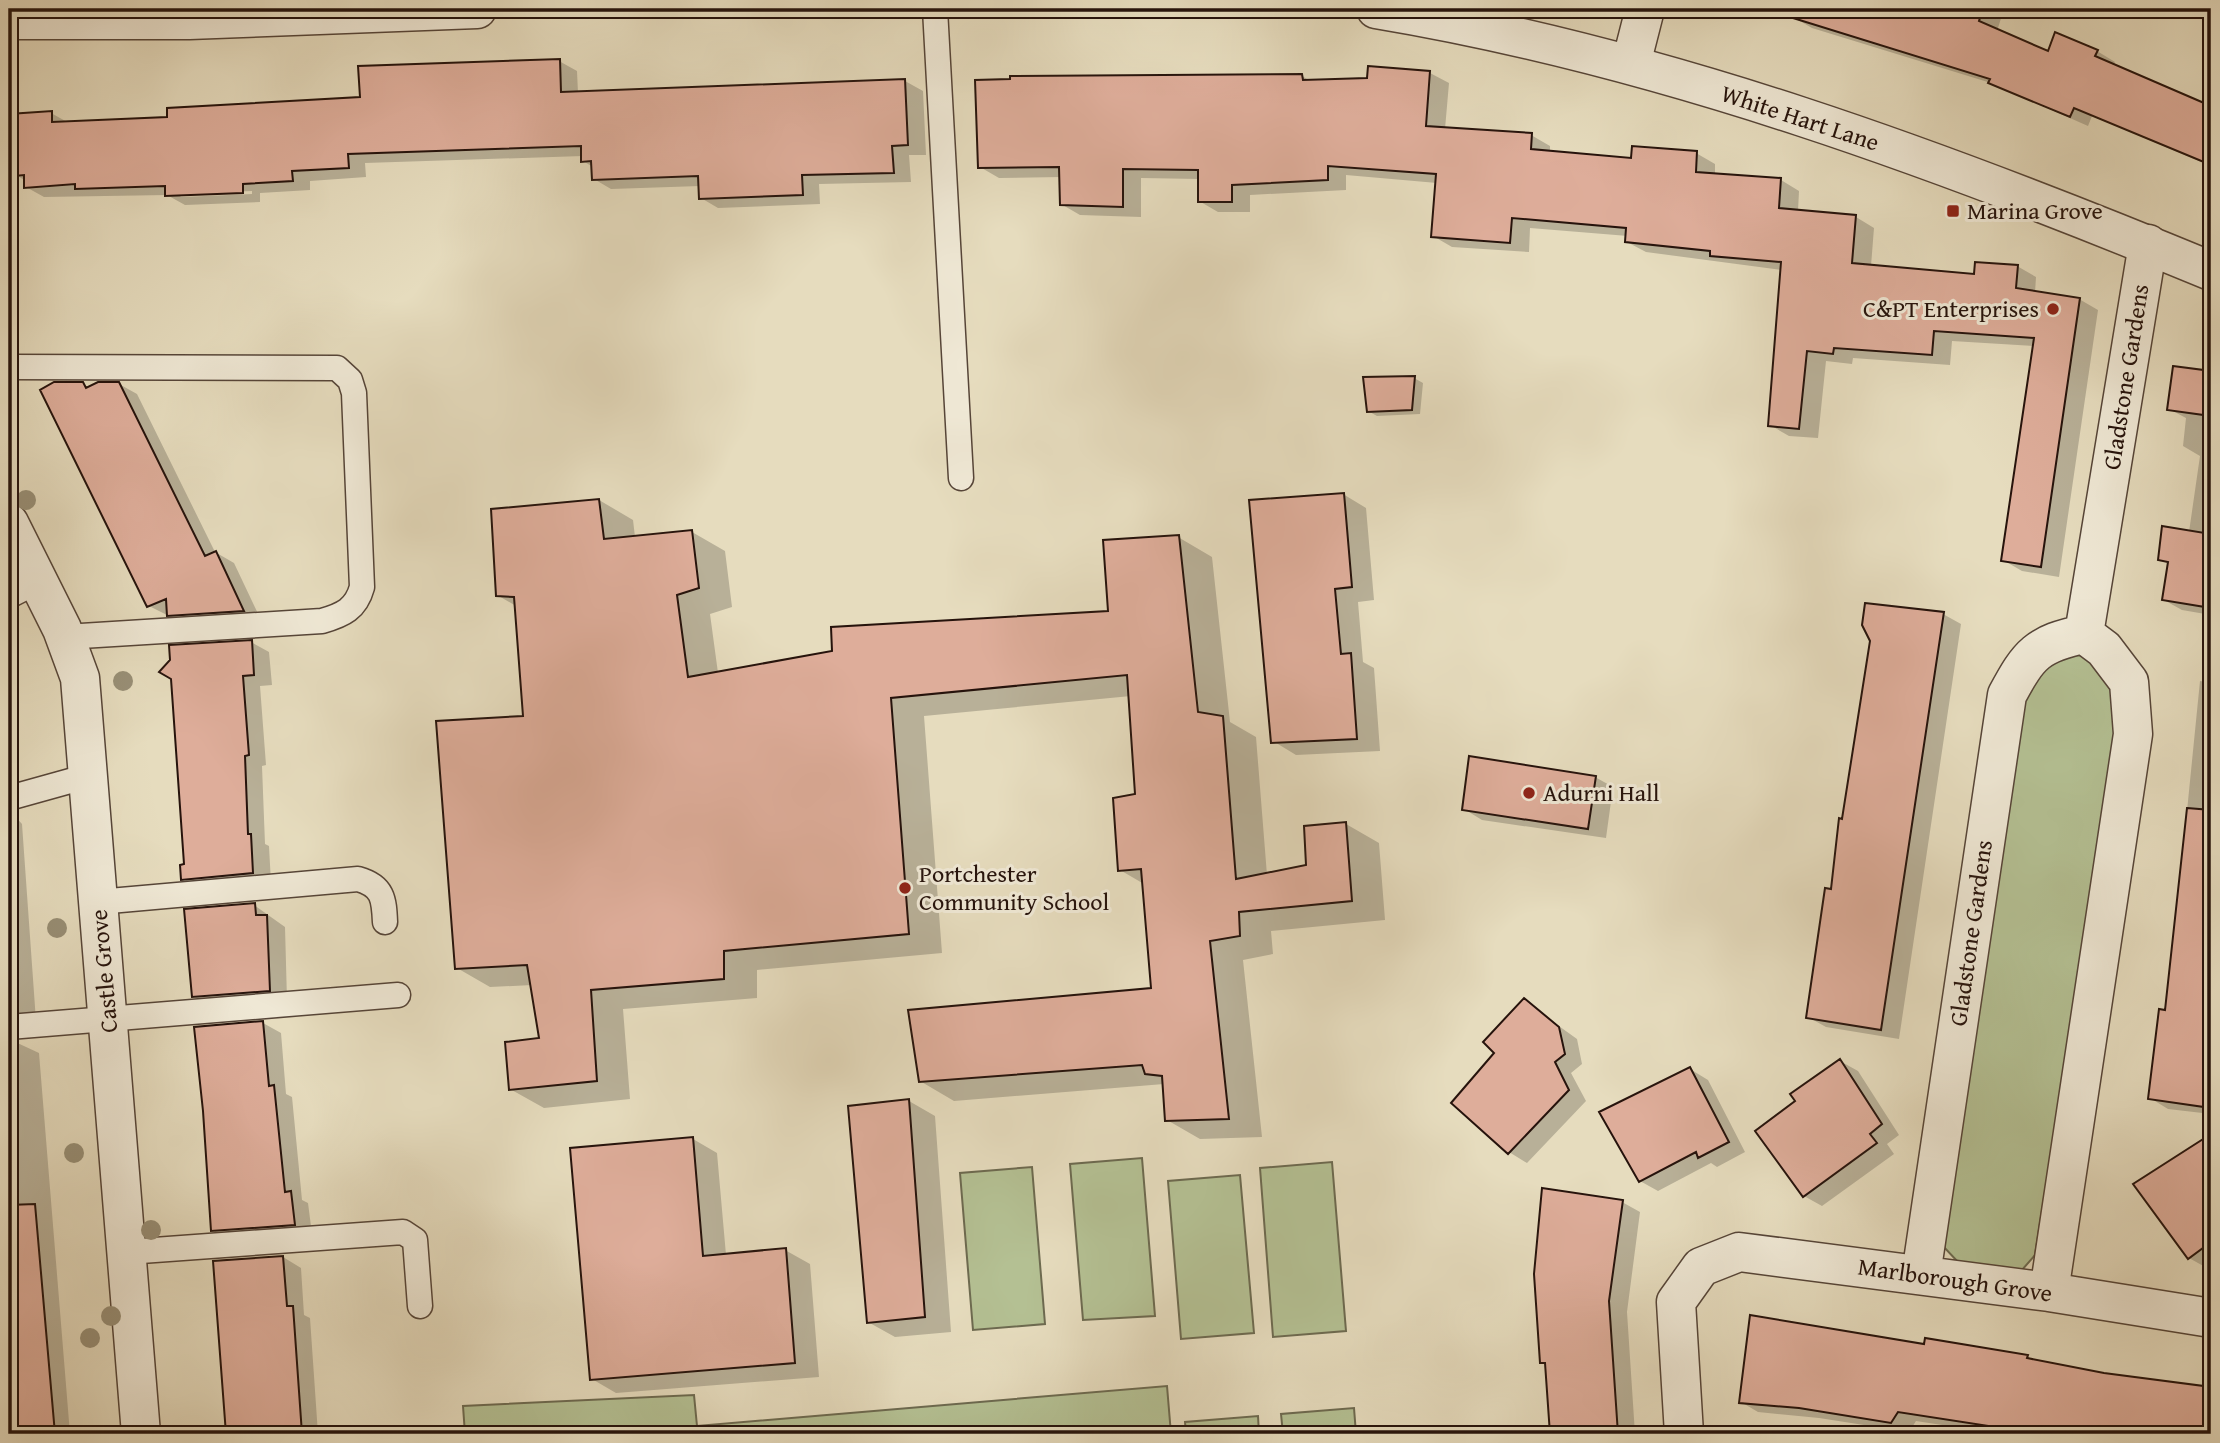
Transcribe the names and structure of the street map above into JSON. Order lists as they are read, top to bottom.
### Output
{
  "streets": {
    "street": [
      "White Hart Lane",
      "Gladstone Gardens",
      "Castle Grove",
      "Marlborough Grove"
    ]
  },
  "crossings": [
    ["White Hart Lane", "Gladstone Gardens"],
    ["Gladstone Gardens", "Marlborough Grove"]
  ],
  "places": {
    "transit": ["Marina Grove"],
    "other": ["C&PT Enterprises", "Adurni Hall", "Portchester Community School"]
  }
}
